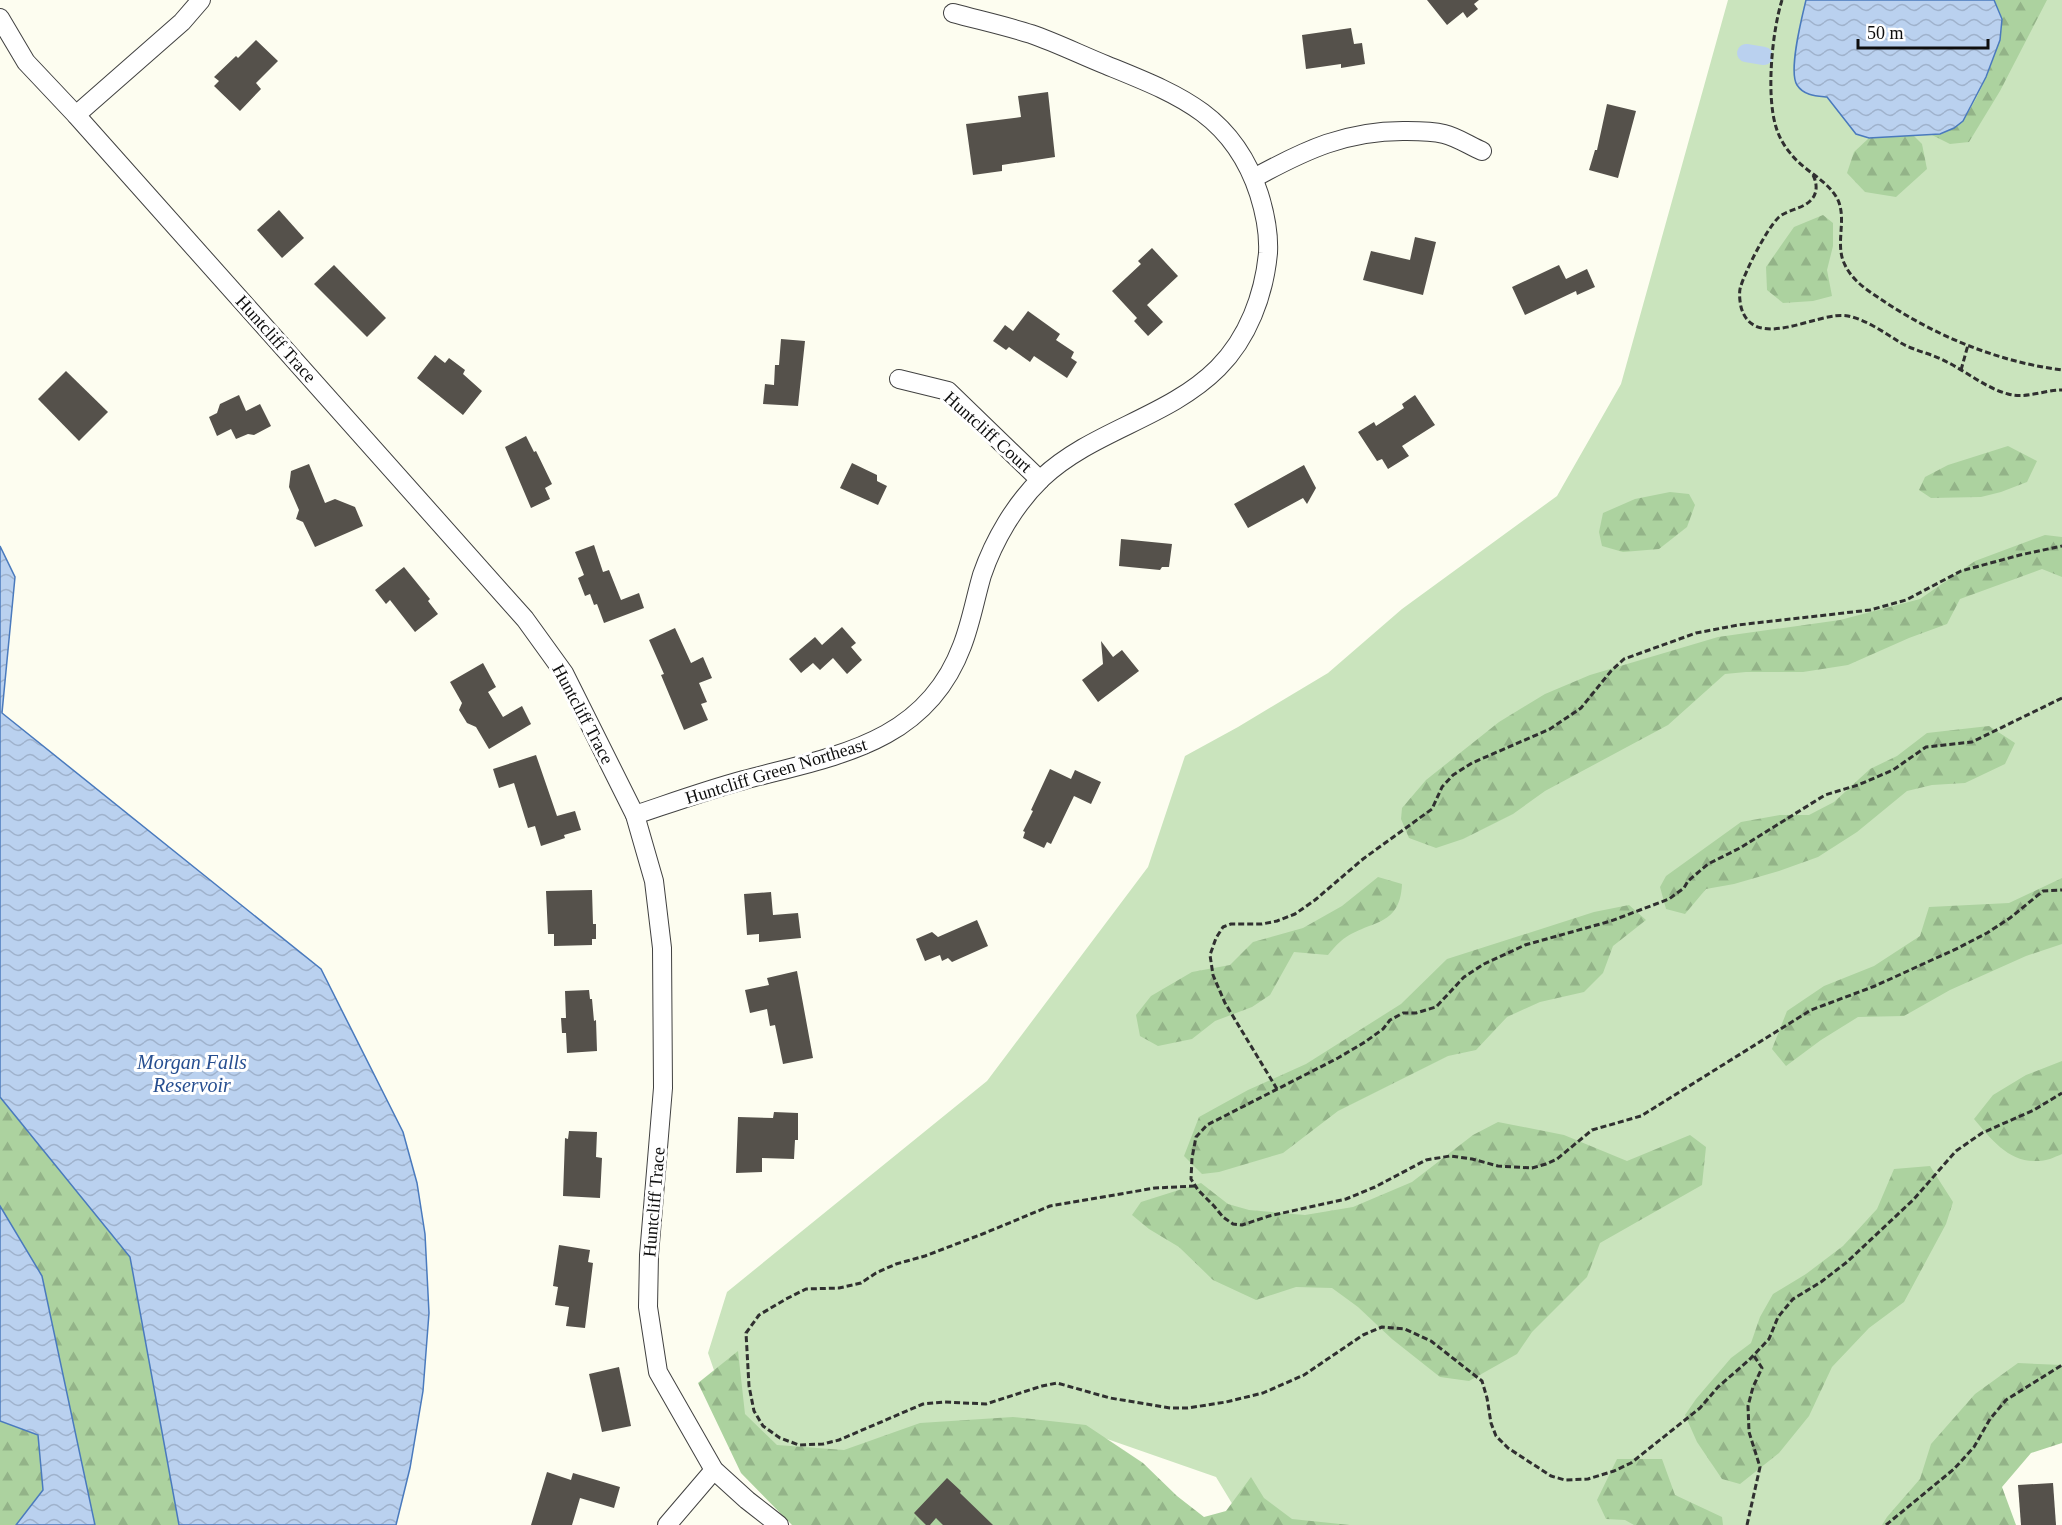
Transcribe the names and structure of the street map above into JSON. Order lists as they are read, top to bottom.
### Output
{
  "streets": {
    "street": ["Huntcliff Trace", "Huntcliff Court", "Huntcliff Green Northeast"]
  },
  "crossings": [
    ["Huntcliff Trace", "Huntcliff Green Northeast"],
    ["Huntcliff Court", "Huntcliff Green Northeast"]
  ],
  "water": ["Morgan Falls Reservoir"],
  "scale_bar": "50 m"
}
